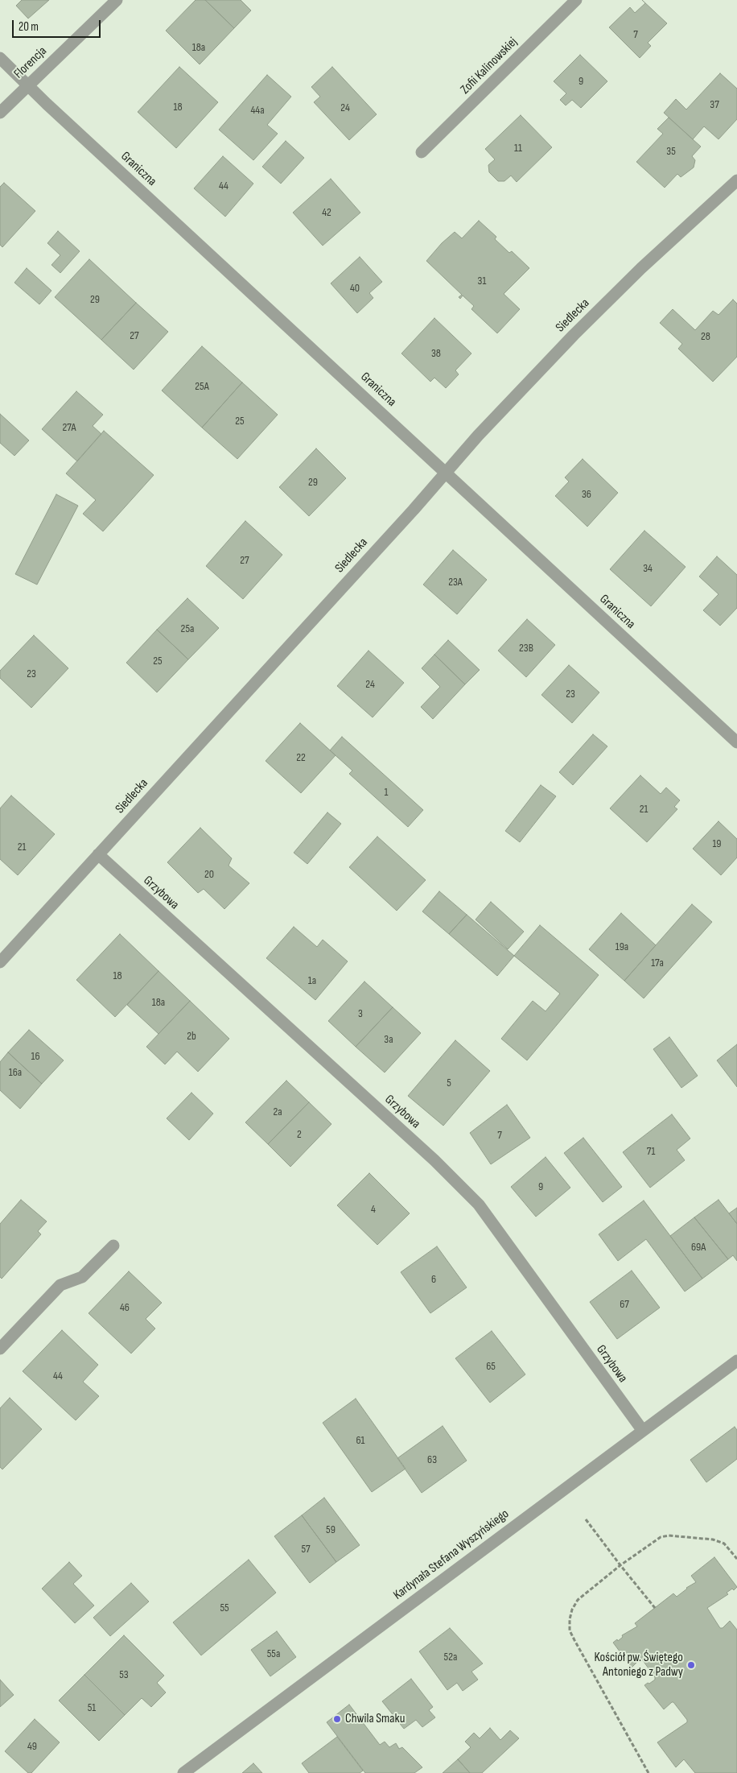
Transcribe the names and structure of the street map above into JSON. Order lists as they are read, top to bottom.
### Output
{
  "streets": {
    "street": [
      "Florencja",
      "Zofii Kalinowskiej",
      "Graniczna",
      "Siedlecka",
      "Grzybowa",
      "Kardynała Stefana Wyszyńskiego"
    ]
  },
  "crossings": [
    ["Florencja", "Graniczna"],
    ["Graniczna", "Siedlecka"],
    ["Siedlecka", "Grzybowa"],
    ["Grzybowa", "Kardynała Stefana Wyszyńskiego"]
  ],
  "places": ["Kościół pw. Świętego Antoniego z Padwy", "Chwila Smaku"],
  "house_numbers": [
    "7",
    "18a",
    "9",
    "37",
    "18",
    "24",
    "44a",
    "11",
    "35",
    "44",
    "42",
    "31",
    "40",
    "29",
    "27",
    "28",
    "38",
    "25A",
    "25",
    "27A",
    "29",
    "36",
    "27",
    "34",
    "23A",
    "25a",
    "23B",
    "25",
    "23",
    "24",
    "23",
    "22",
    "1",
    "21",
    "19",
    "21",
    "20",
    "19a",
    "17a",
    "18",
    "1a",
    "18a",
    "3",
    "2b",
    "3a",
    "16",
    "16a",
    "5",
    "2a",
    "2",
    "7",
    "71",
    "9",
    "4",
    "69A",
    "6",
    "67",
    "46",
    "65",
    "44",
    "61",
    "63",
    "59",
    "57",
    "55",
    "55a",
    "52a",
    "53",
    "51",
    "49"
  ],
  "scale_bar": "20 m"
}
